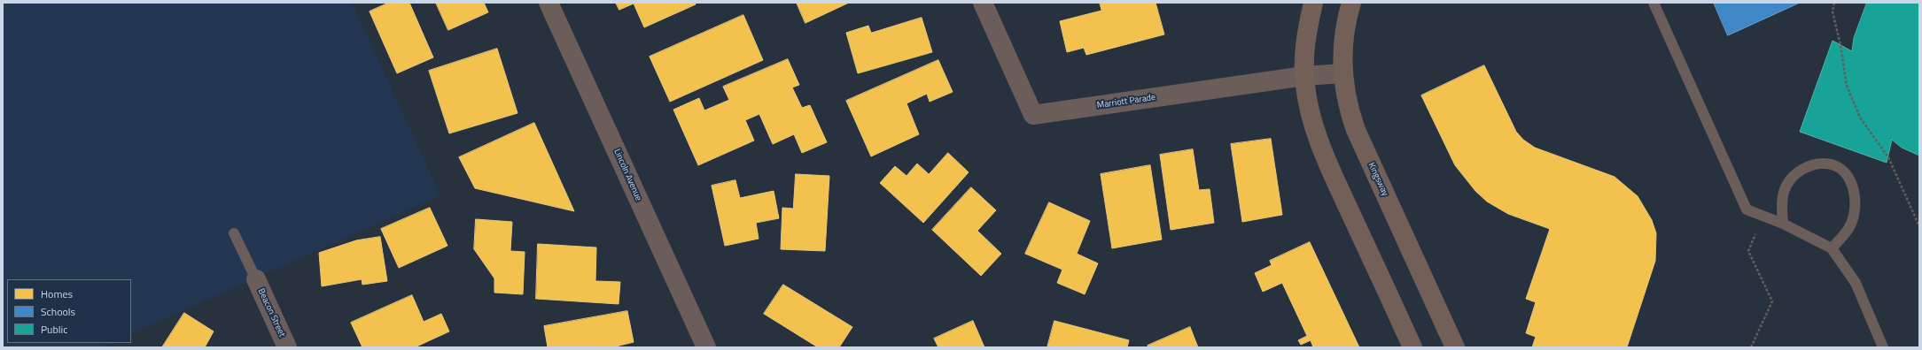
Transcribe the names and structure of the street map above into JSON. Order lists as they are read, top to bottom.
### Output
{
  "streets": {
    "street": [
      "Marriott Parade",
      "Lincoln Avenue",
      "Kingsway",
      "Beacon Street"
    ]
  },
  "crossings": [
    ["Marriott Parade", "Kingsway"]
  ],
  "legend": ["Homes", "Schools", "Public"]
}
